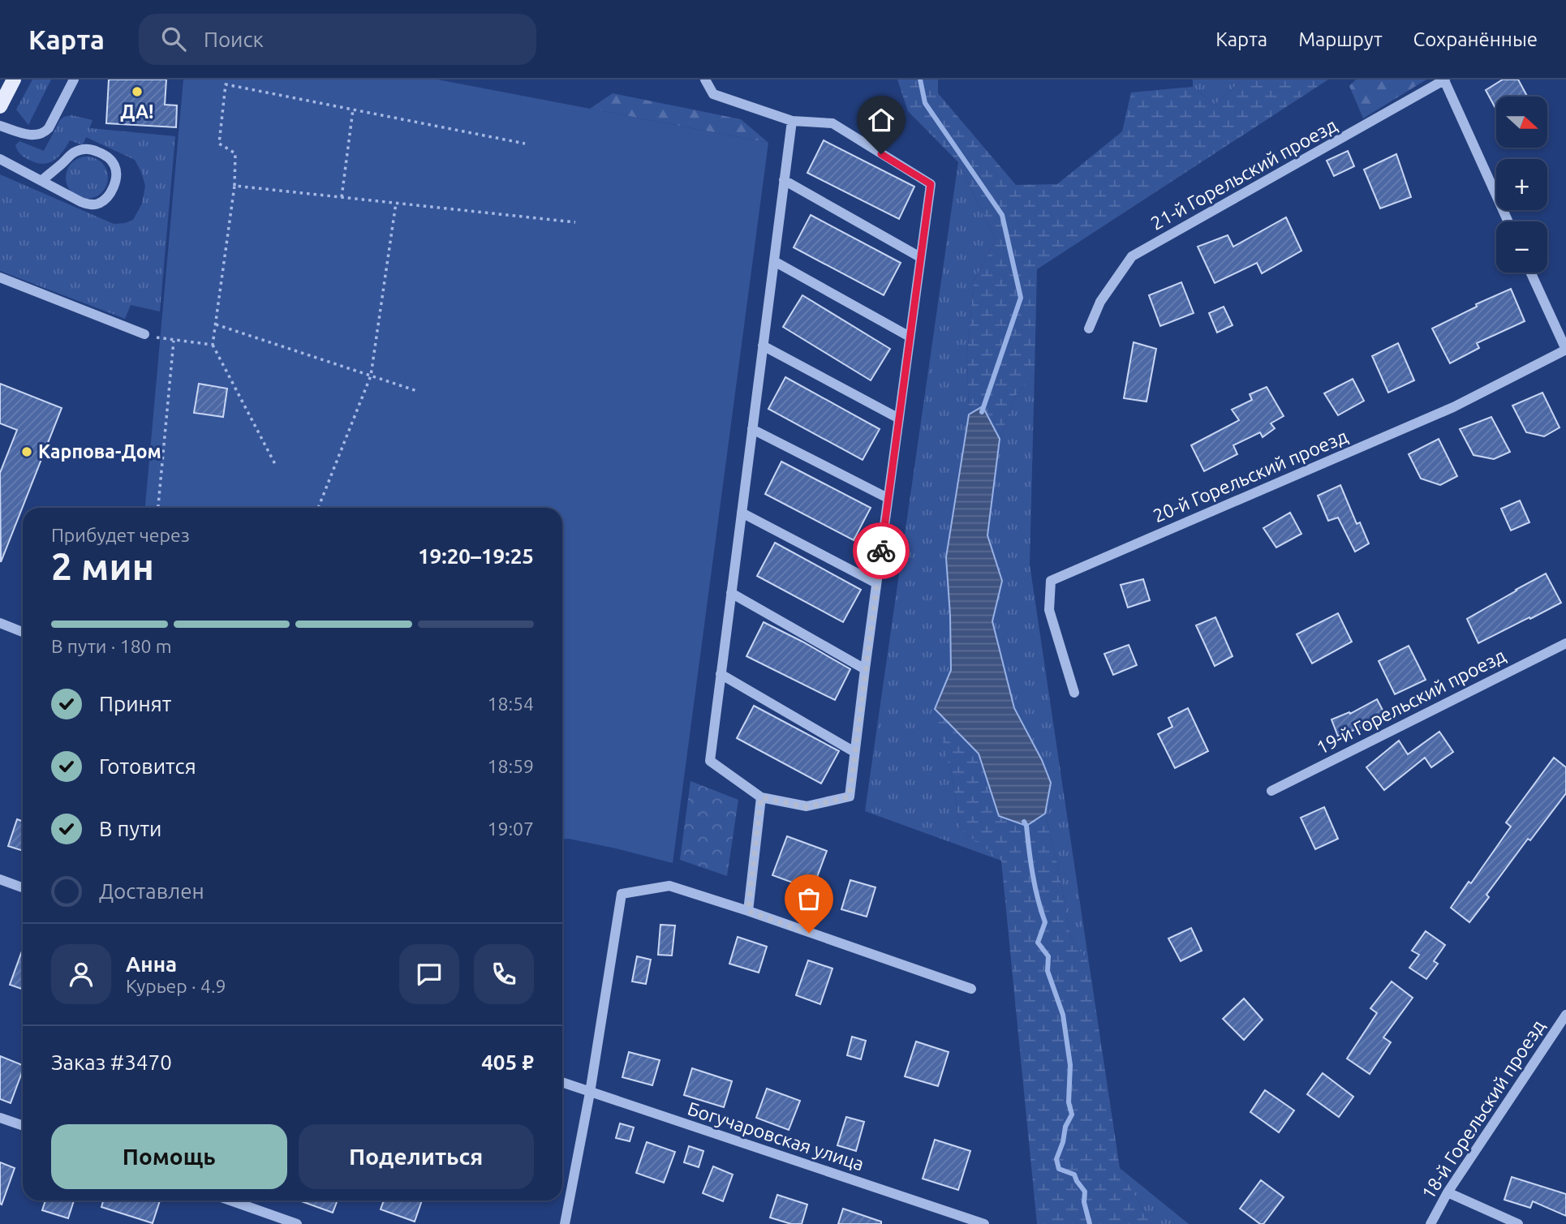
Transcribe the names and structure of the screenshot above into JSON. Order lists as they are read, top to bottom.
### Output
{
  "streets": {
    "street": [
      "21-й Горельский проезд",
      "20-й Горельский проезд",
      "19-й Горельский проезд",
      "18-й Горельский проезд",
      "Богучаровская улица"
    ]
  },
  "places": ["ДА!", "Карпова-Дом"],
  "north": "right",
  "page": {
    "header": "Карта",
    "search": "Поиск",
    "nav": ["Карта", "Маршрут", "Сохранённые"],
    "map_buttons": ["+", "−"],
    "heading": ["2 мин", "Прибудет через", "19:20–19:25"],
    "panel": [
      "Анна",
      "Курьер · 4.9",
      "Заказ #3470",
      "405 ₽"
    ],
    "bar": "В пути · 180 m",
    "list": [
      ["Принят", "18:54"],
      ["Готовится", "18:59"],
      ["В пути", "19:07"],
      "Доставлен"
    ],
    "buttons": ["Помощь", "Поделиться"]
  }
}
